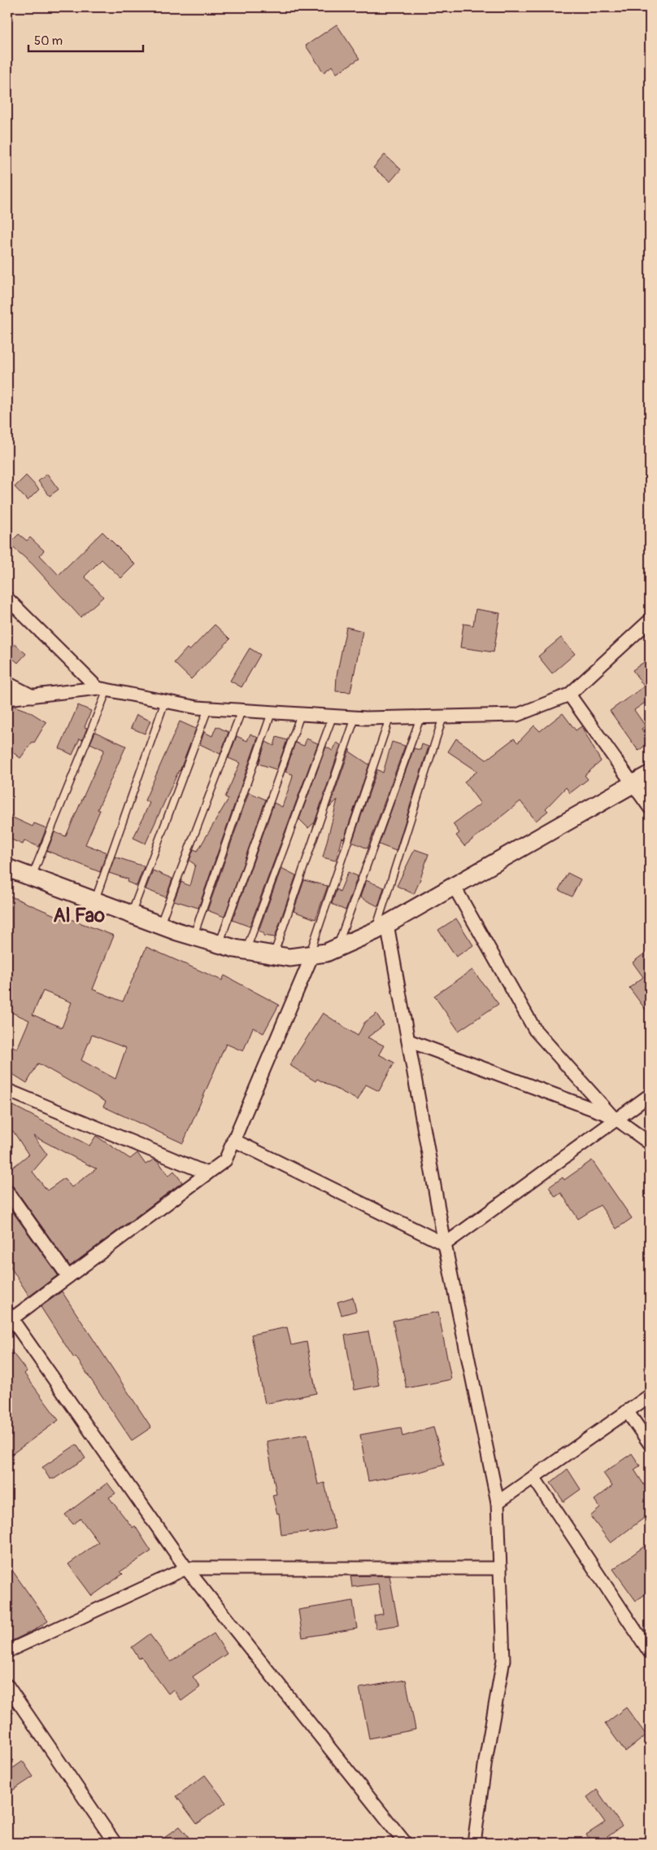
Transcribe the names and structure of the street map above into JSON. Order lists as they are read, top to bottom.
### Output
{
  "districts": ["Al Fao"],
  "scale_bar": "50 m"
}
